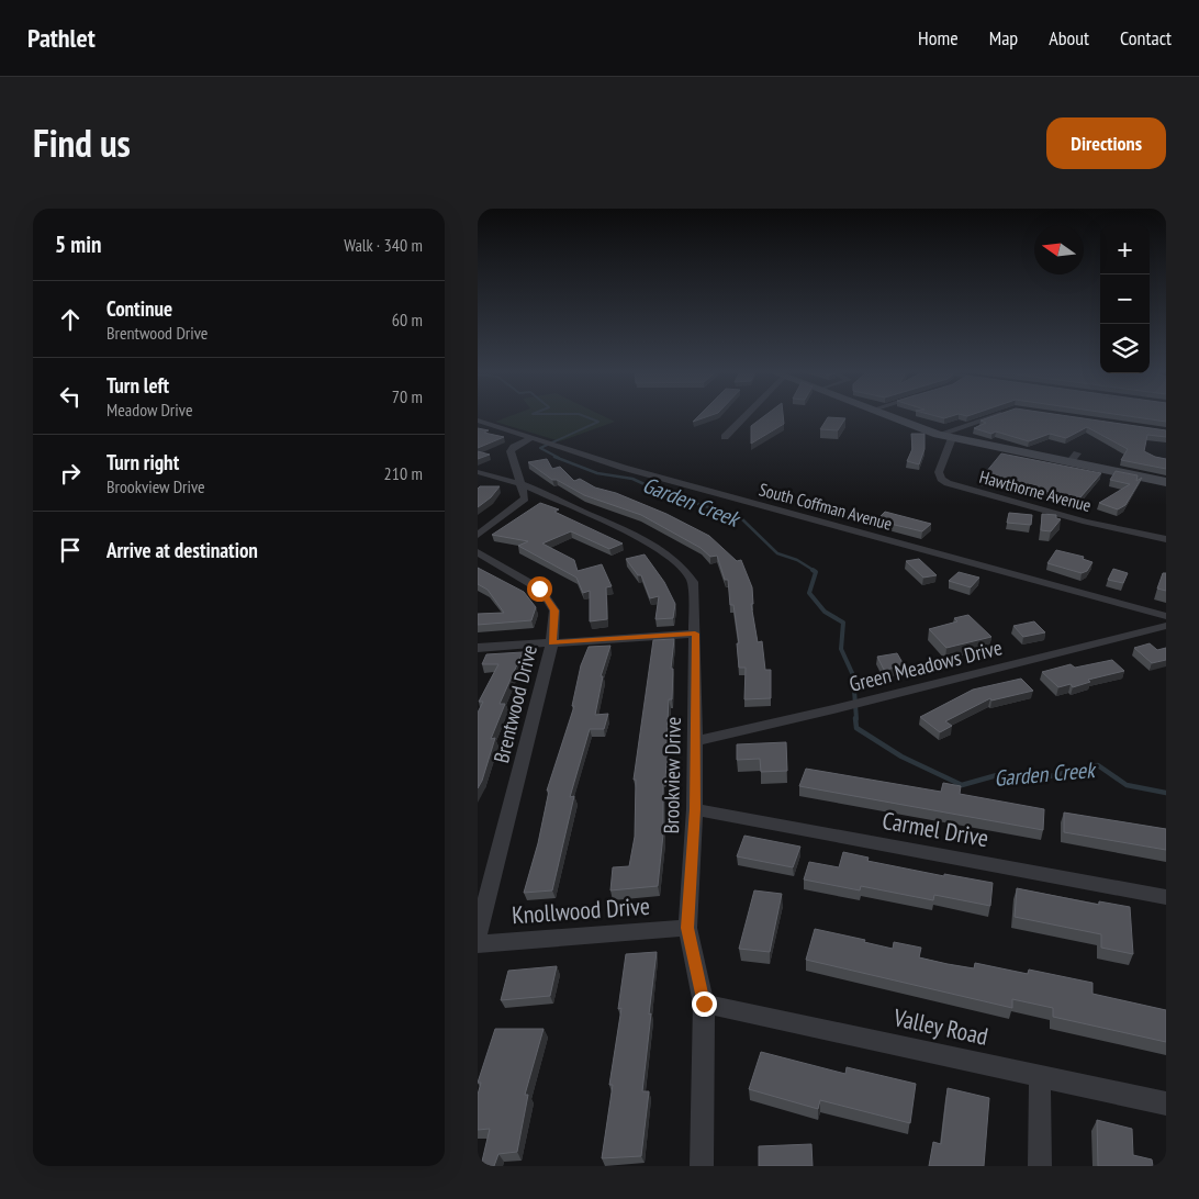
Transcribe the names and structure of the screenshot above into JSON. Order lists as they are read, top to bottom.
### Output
{
  "streets": {
    "street": [
      "Hawthorne Avenue",
      "South Coffman Avenue",
      "Green Meadows Drive",
      "Brentwood Drive",
      "Brookview Drive",
      "Carmel Drive",
      "Knollwood Drive",
      "Valley Road"
    ]
  },
  "crossings": [
    ["Green Meadows Drive", "Brookview Drive"],
    ["Brookview Drive", "Carmel Drive"],
    ["Brookview Drive", "Knollwood Drive"],
    ["Brookview Drive", "Valley Road"]
  ],
  "water": ["Garden Creek"],
  "north": "left",
  "page": {
    "header": "Pathlet",
    "nav": [
      "Home",
      "Map",
      "About",
      "Contact"
    ],
    "title": "Find us",
    "buttons": "Directions",
    "heading": ["5 min", "Walk · 340 m"],
    "map_buttons": ["+", "−"],
    "list": [
      ["Continue", "Brentwood Drive", "60 m"],
      ["Turn left", "Meadow Drive", "70 m"],
      ["Turn right", "Brookview Drive", "210 m"],
      "Arrive at destination"
    ]
  }
}
